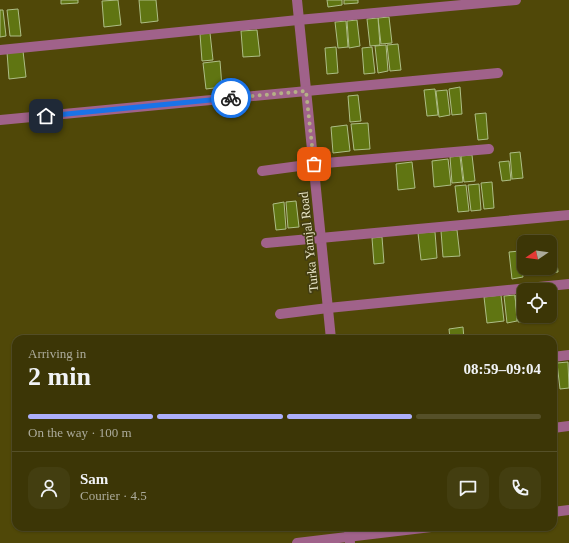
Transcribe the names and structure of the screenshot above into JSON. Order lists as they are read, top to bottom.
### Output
{
  "streets": {
    "street": ["Turka Yamjal Road"]
  },
  "north": "left",
  "page": {
    "heading": ["2 min", "Arriving in", "08:59–09:04"],
    "panel": ["Sam", "Courier · 4.5"],
    "bar": "On the way · 100 m"
  }
}
